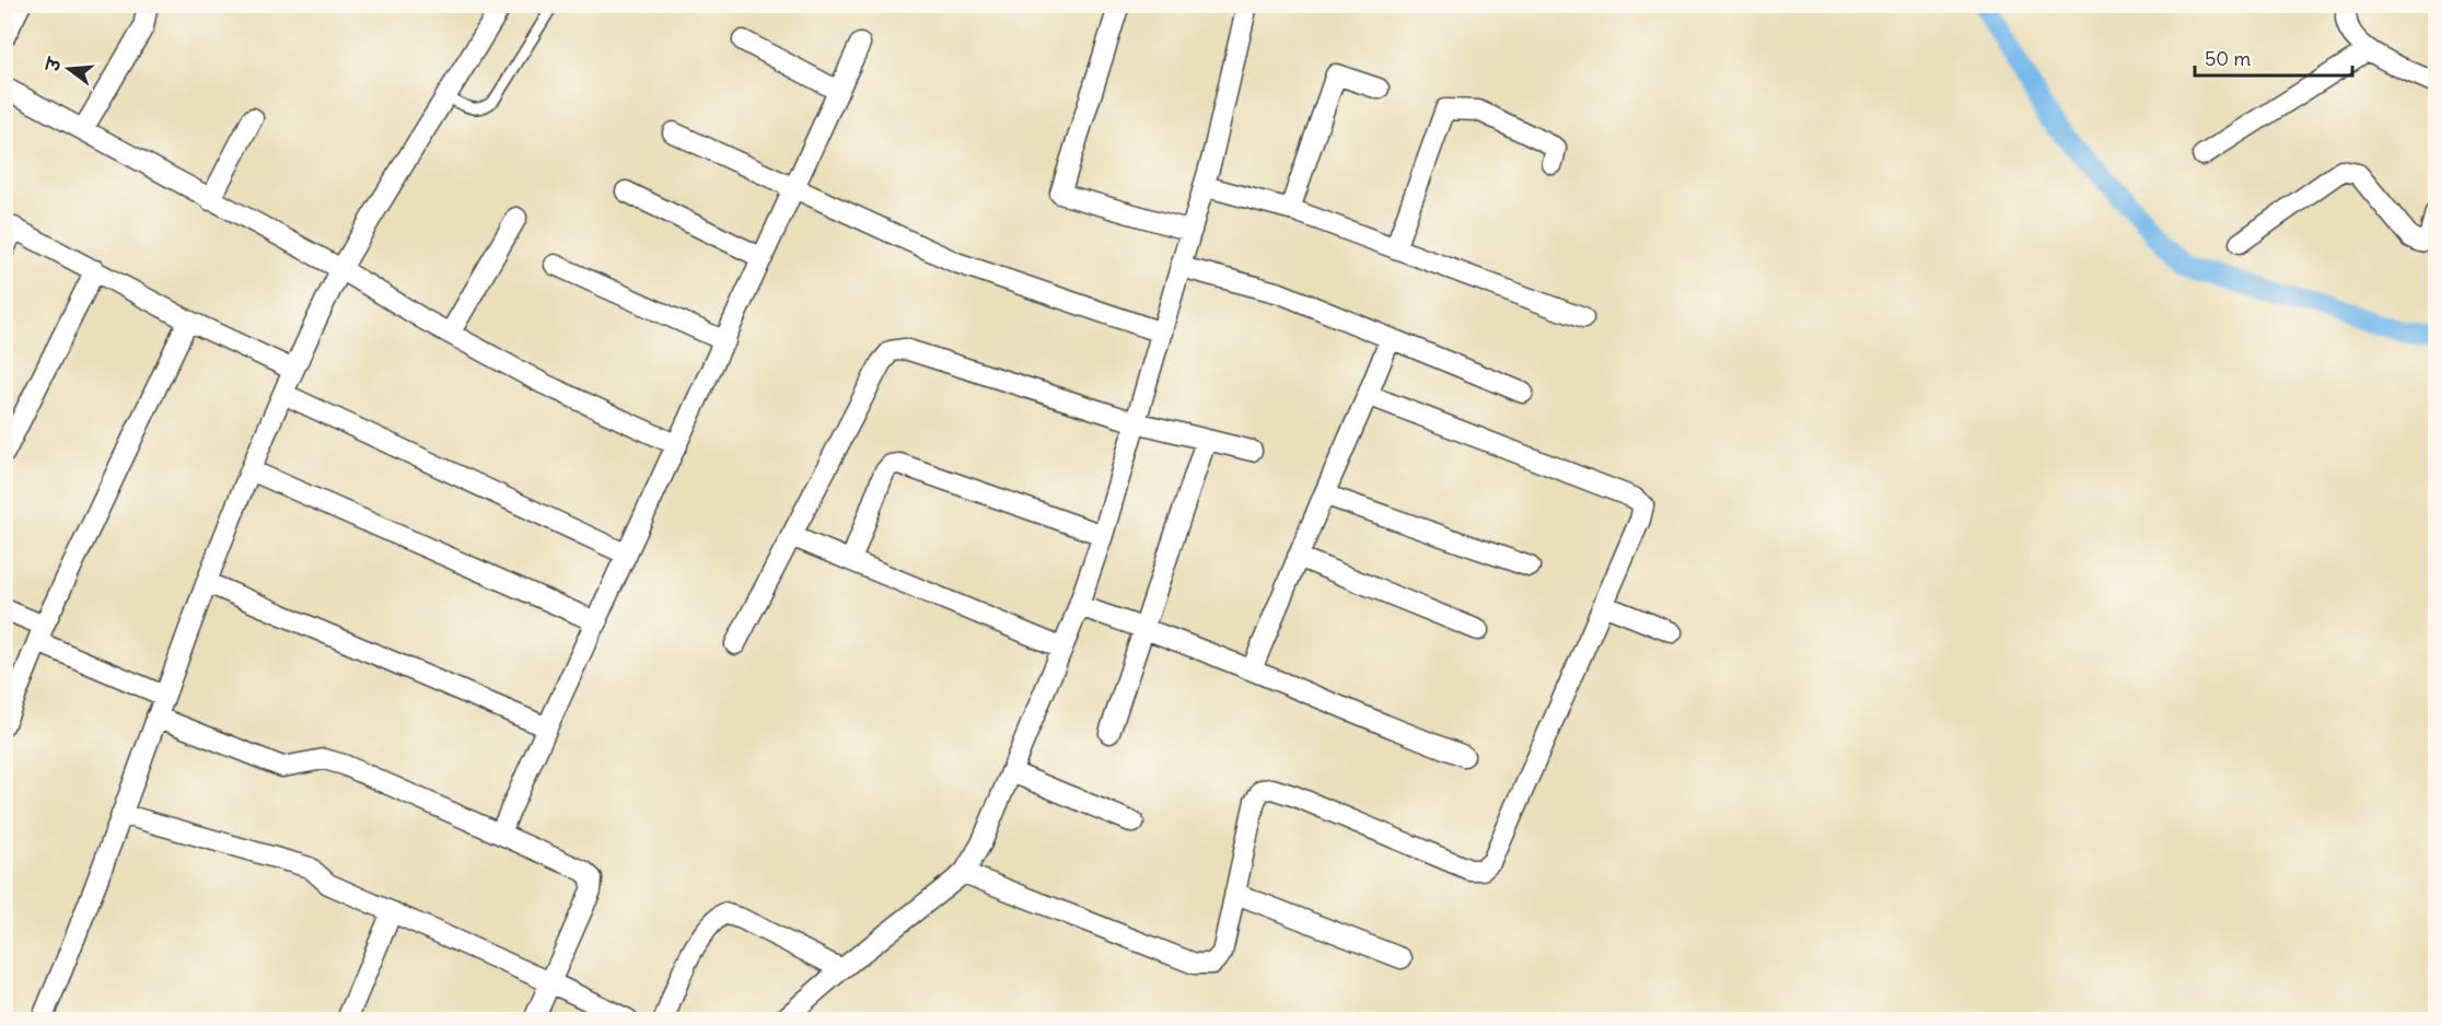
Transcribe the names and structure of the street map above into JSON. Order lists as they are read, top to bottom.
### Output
{
  "scale_bar": "50 m",
  "north": "left"
}
